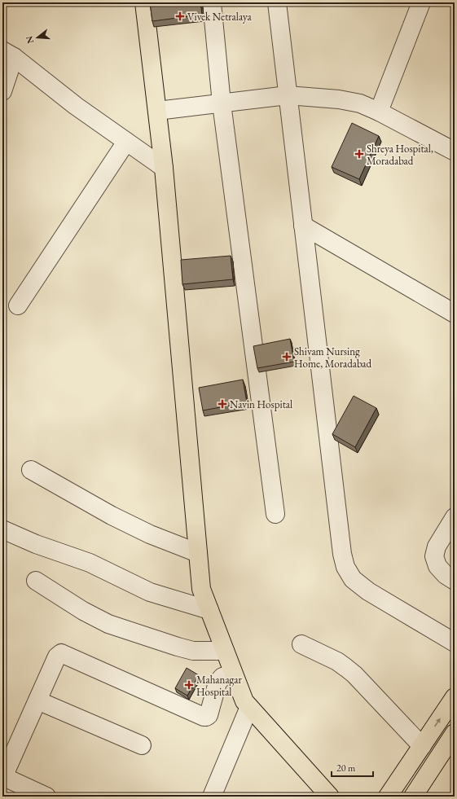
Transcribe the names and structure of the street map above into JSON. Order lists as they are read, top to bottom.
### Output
{
  "places": {
    "health": [
      "Vivek Netralaya",
      "Shreya Hospital, Moradabad",
      "Shivam Nursing Home, Moradabad",
      "Navin Hospital",
      "Mahanagar Hospital"
    ]
  },
  "scale_bar": "20 m",
  "north": "left"
}
